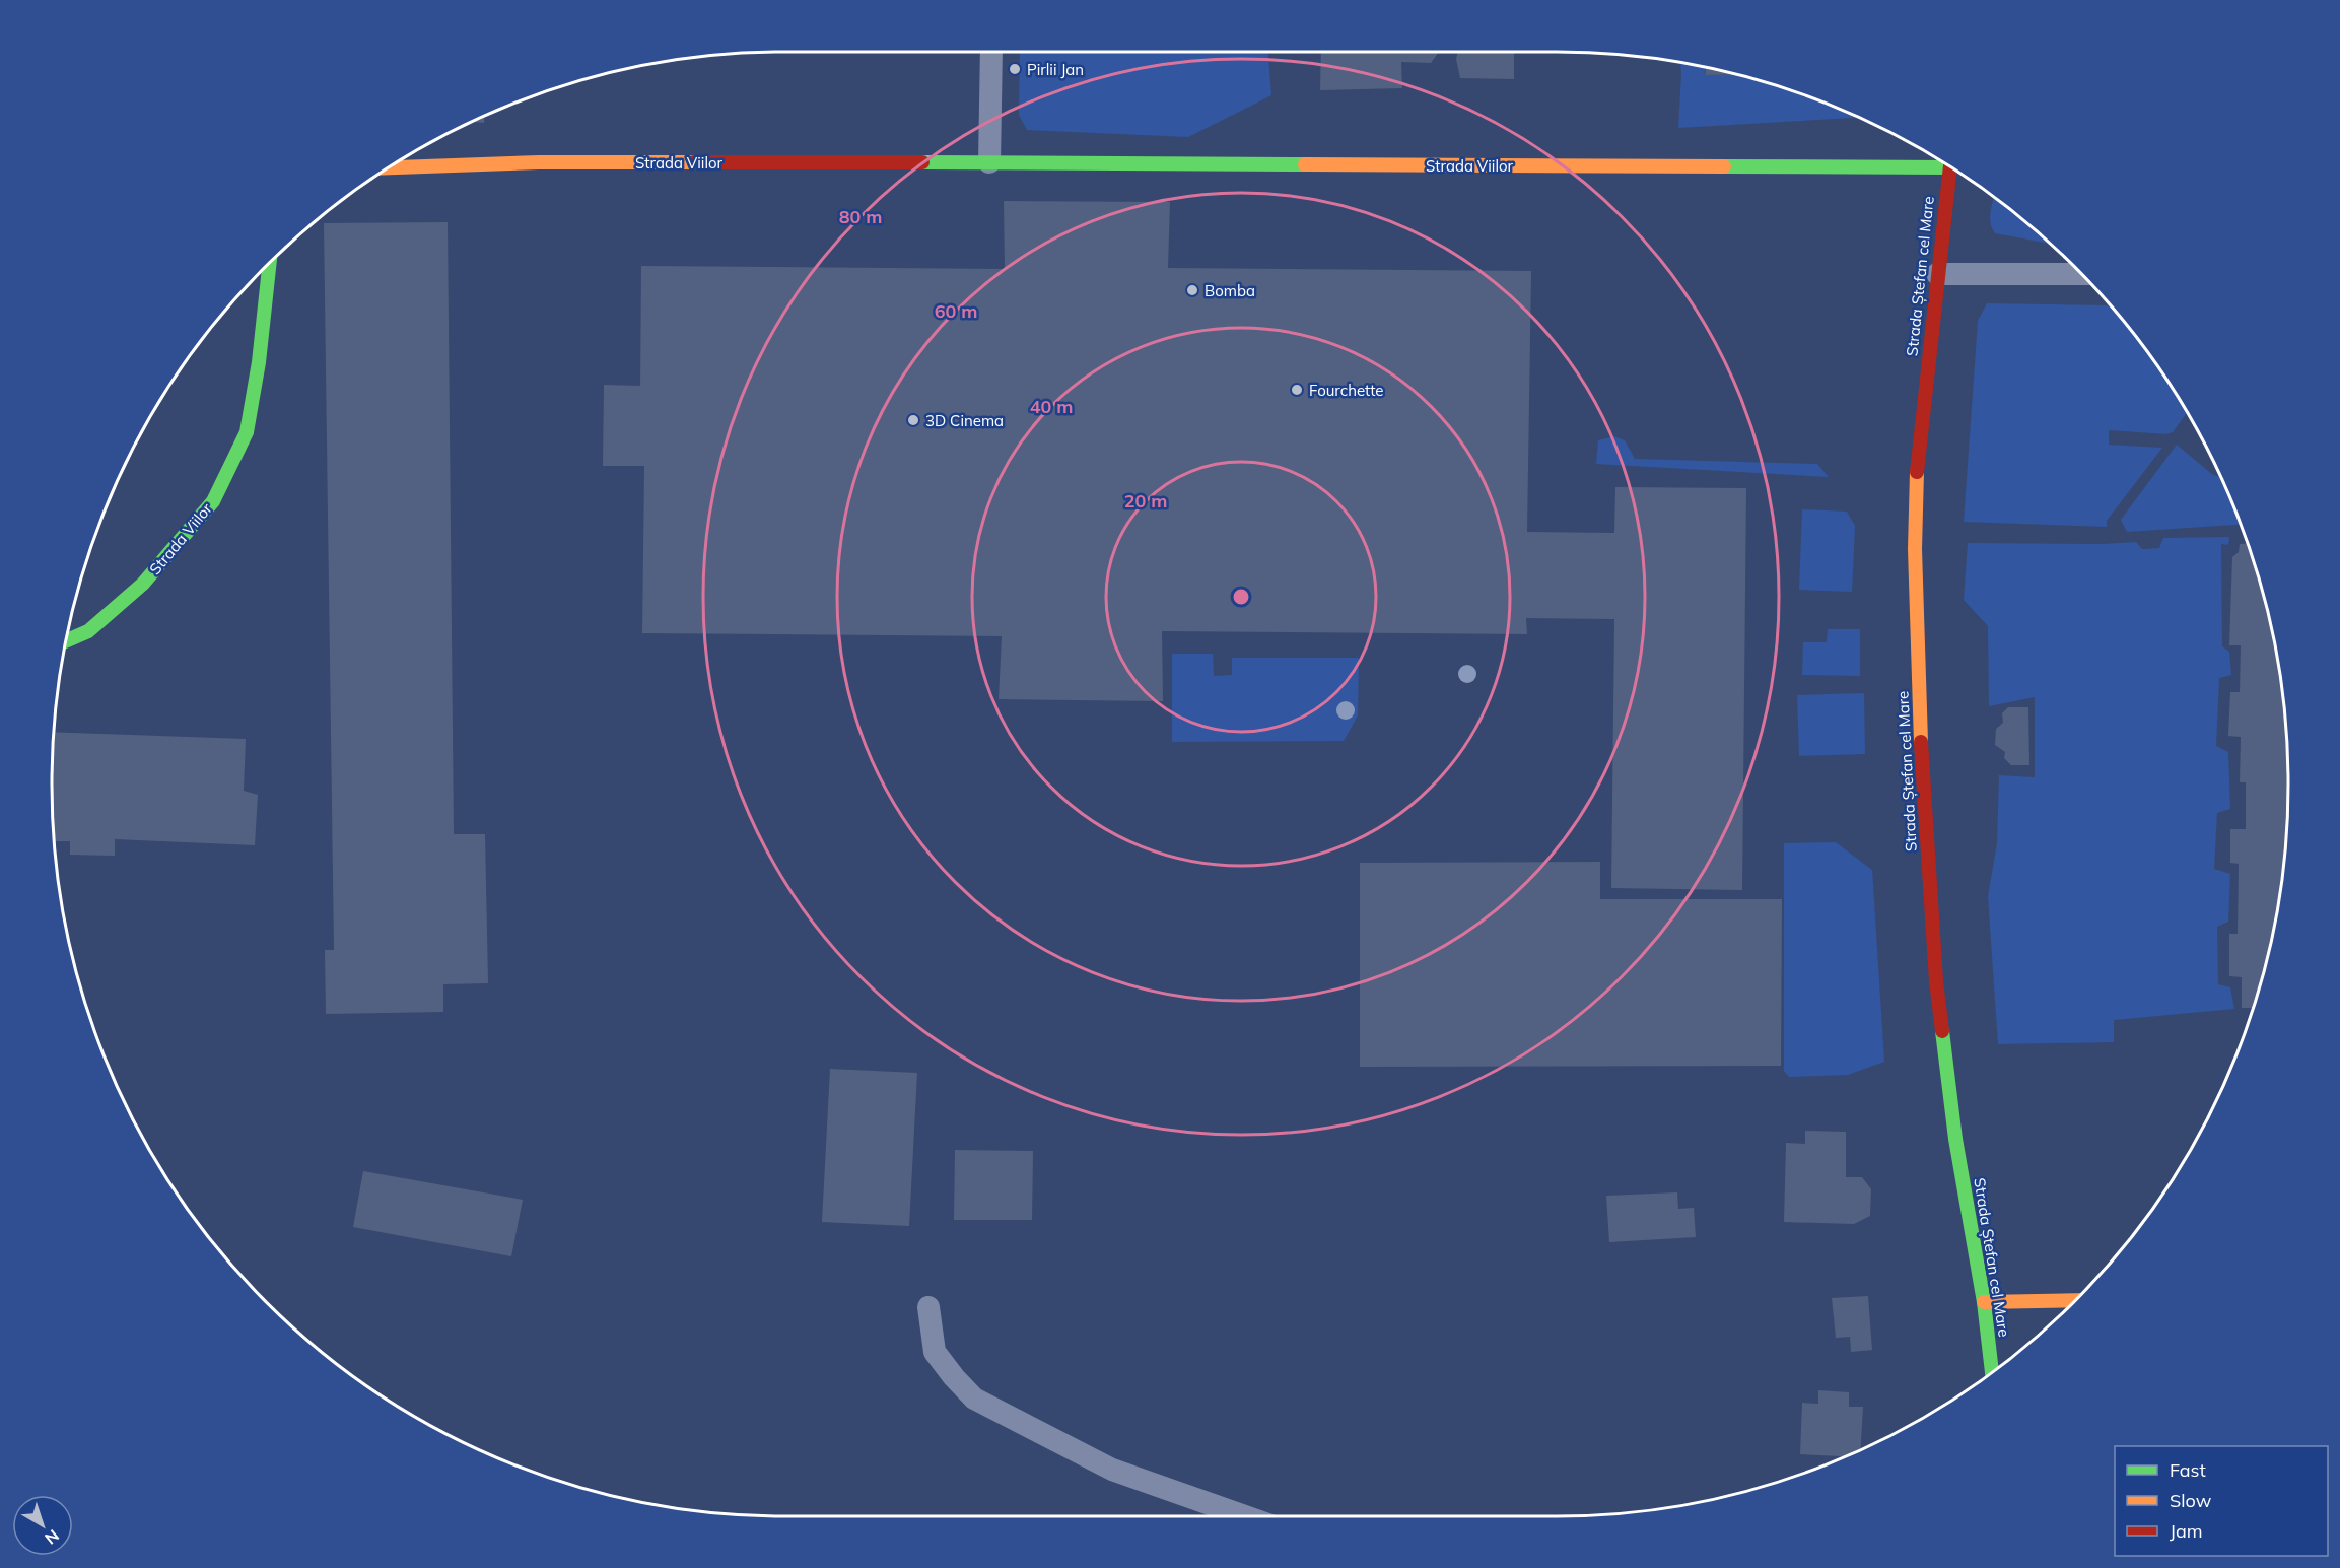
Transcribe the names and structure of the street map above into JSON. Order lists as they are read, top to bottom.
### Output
{
  "streets": {
    "street": ["Strada Viilor", "Strada Ștefan cel Mare"]
  },
  "places": [
    "Pirlii Jan",
    "Bomba",
    "Fourchette",
    "3D Cinema"
  ],
  "legend": ["Fast", "Slow", "Jam"],
  "north": "bottom right",
  "rings": [
    "80 m",
    "60 m",
    "40 m",
    "20 m"
  ]
}
